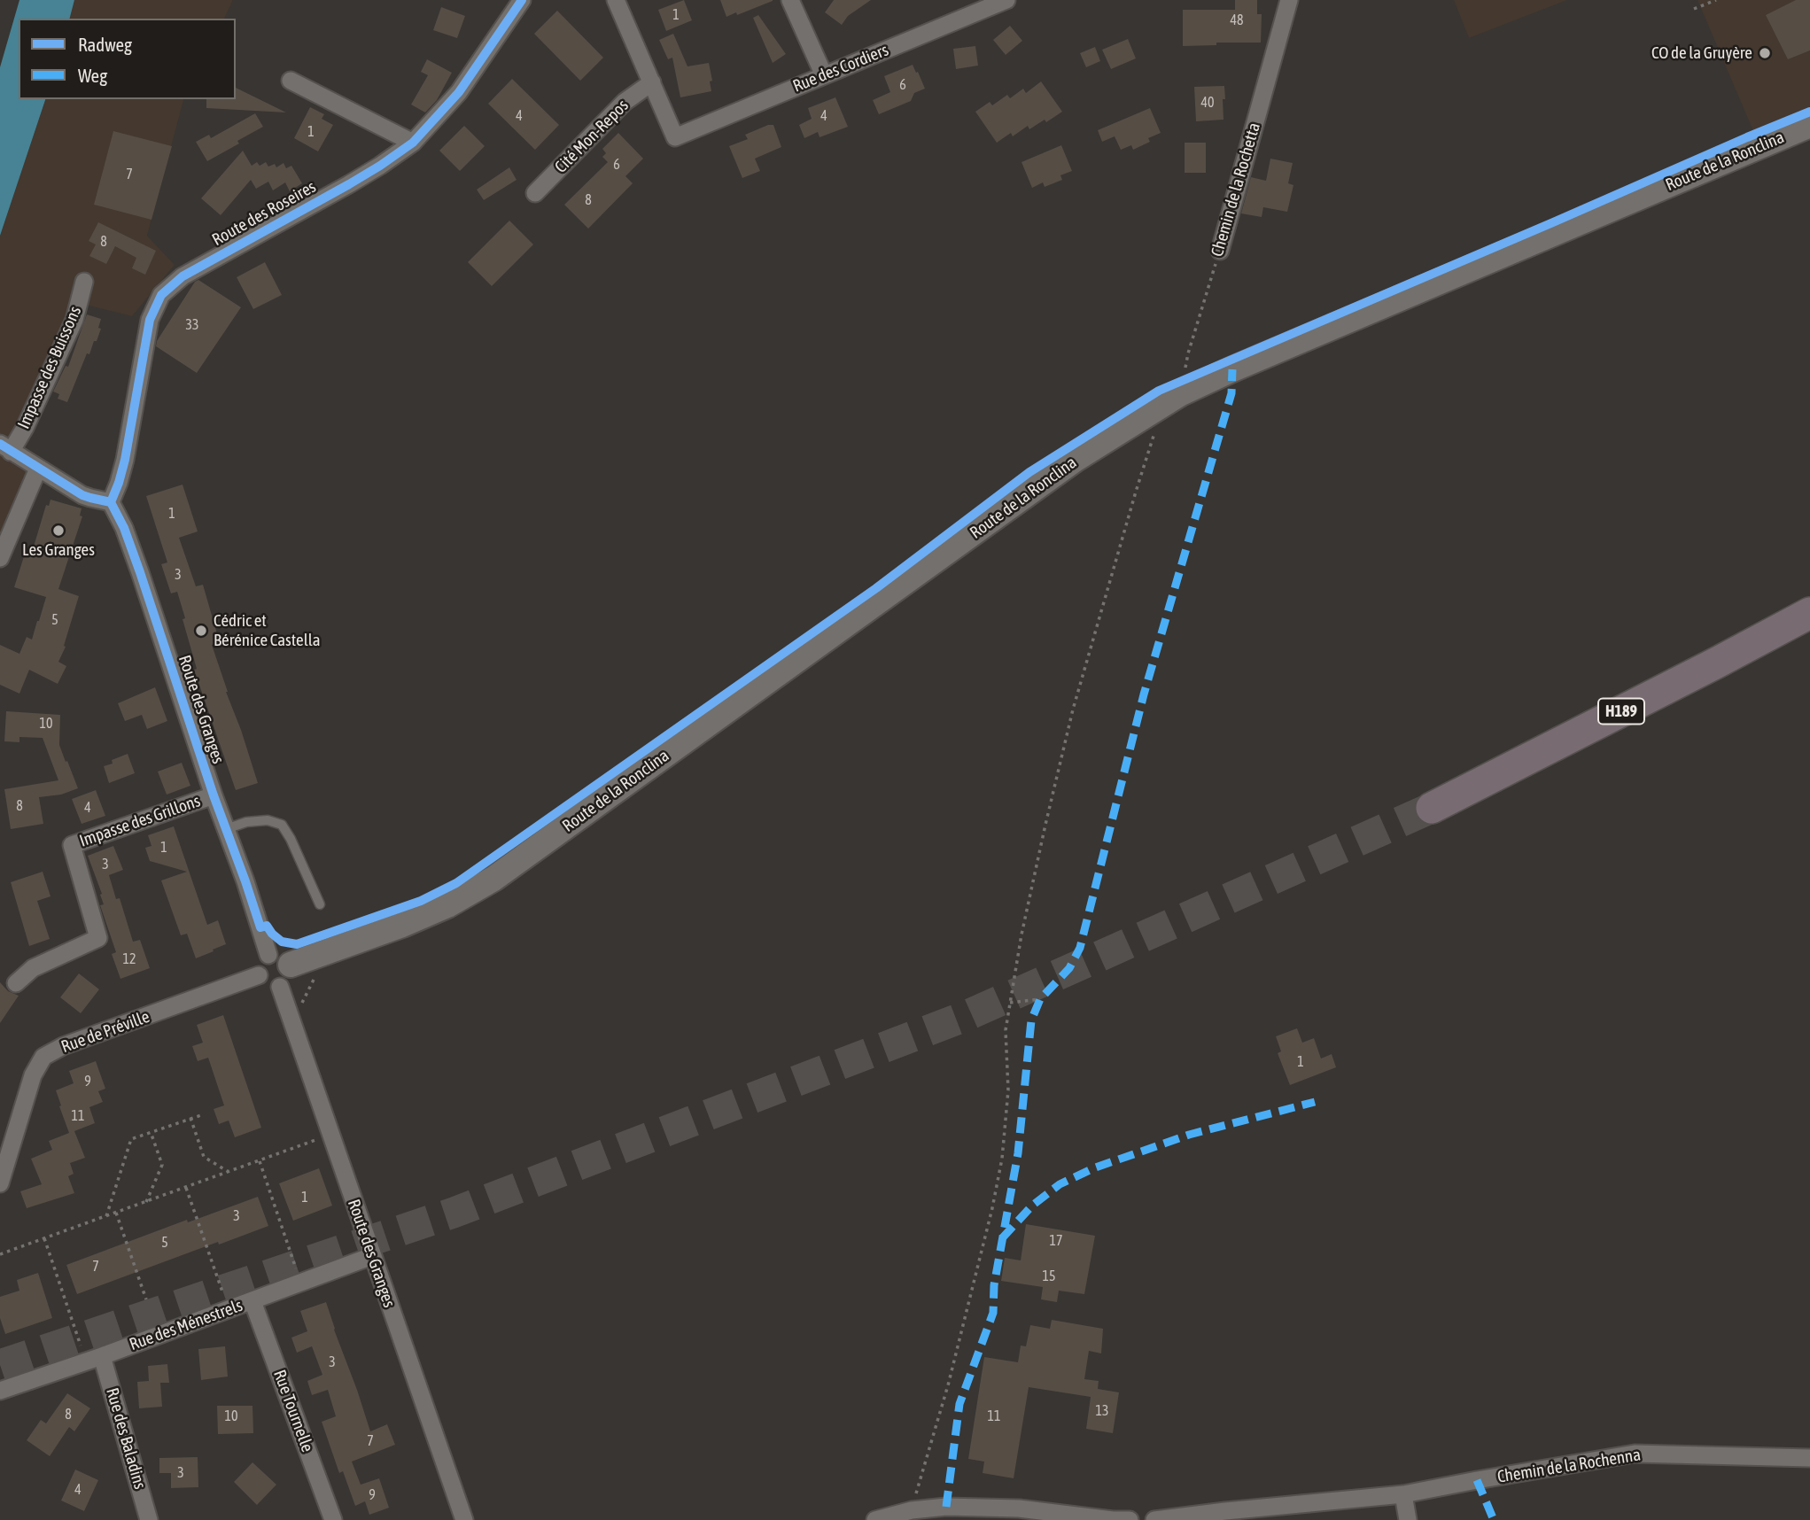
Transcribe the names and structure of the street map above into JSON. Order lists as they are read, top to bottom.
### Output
{
  "streets": {
    "highway": ["H189"],
    "street": [
      "Rue des Cordiers",
      "Cité Mon-Repos",
      "Route de la Ronclina",
      "Chemin de la Rochetta",
      "Route des Roseires",
      "Impasse des Buissons",
      "Route des Granges",
      "Impasse des Grillons",
      "Rue de Préville",
      "Rue des Ménestrels",
      "Rue Tournelle",
      "Rue des Baladins",
      "Chemin de la Rochenna"
    ]
  },
  "crossings": [
    ["Rue des Cordiers", "Cité Mon-Repos"],
    ["Route de la Ronclina", "Route des Granges"],
    ["Route des Roseires", "Route des Granges"],
    ["Route des Granges", "Impasse des Grillons"],
    ["Route des Granges", "Rue des Ménestrels"],
    ["Rue des Ménestrels", "Rue Tournelle"],
    ["Rue des Ménestrels", "Rue des Baladins"]
  ],
  "places": ["CO de la Gruyère", "Les Granges", "Cédric et Bérénice Castella"],
  "house_numbers": [
    "1",
    "48",
    "6",
    "40",
    "4",
    "4",
    "1",
    "6",
    "7",
    "8",
    "8",
    "33",
    "1",
    "3",
    "5",
    "10",
    "8",
    "4",
    "1",
    "3",
    "12",
    "1",
    "9",
    "11",
    "1",
    "3",
    "17",
    "5",
    "7",
    "15",
    "3",
    "13",
    "8",
    "10",
    "11",
    "7",
    "3",
    "4",
    "9"
  ],
  "legend": ["Radweg", "Weg"]
}
